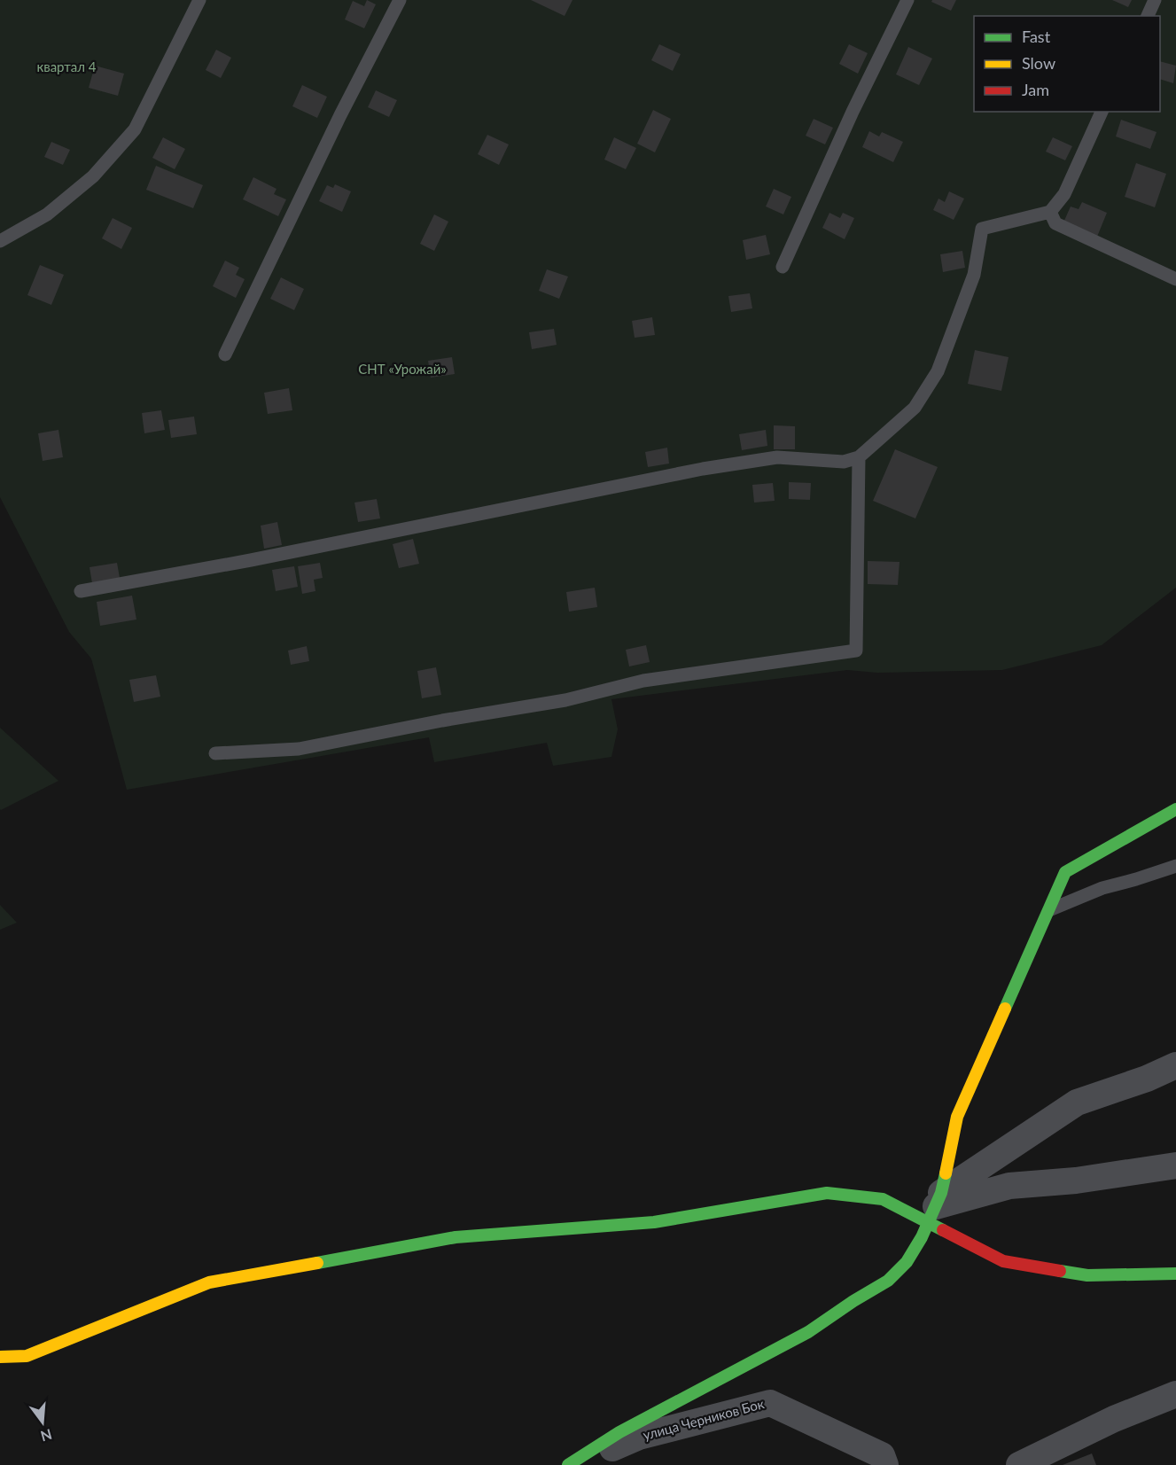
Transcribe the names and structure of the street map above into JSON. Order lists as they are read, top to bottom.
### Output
{
  "streets": {
    "street": ["улица Черников Бок"]
  },
  "parks": ["квартал 4", "СНТ «Урожай»"],
  "legend": ["Fast", "Slow", "Jam"],
  "north": "bottom"
}
